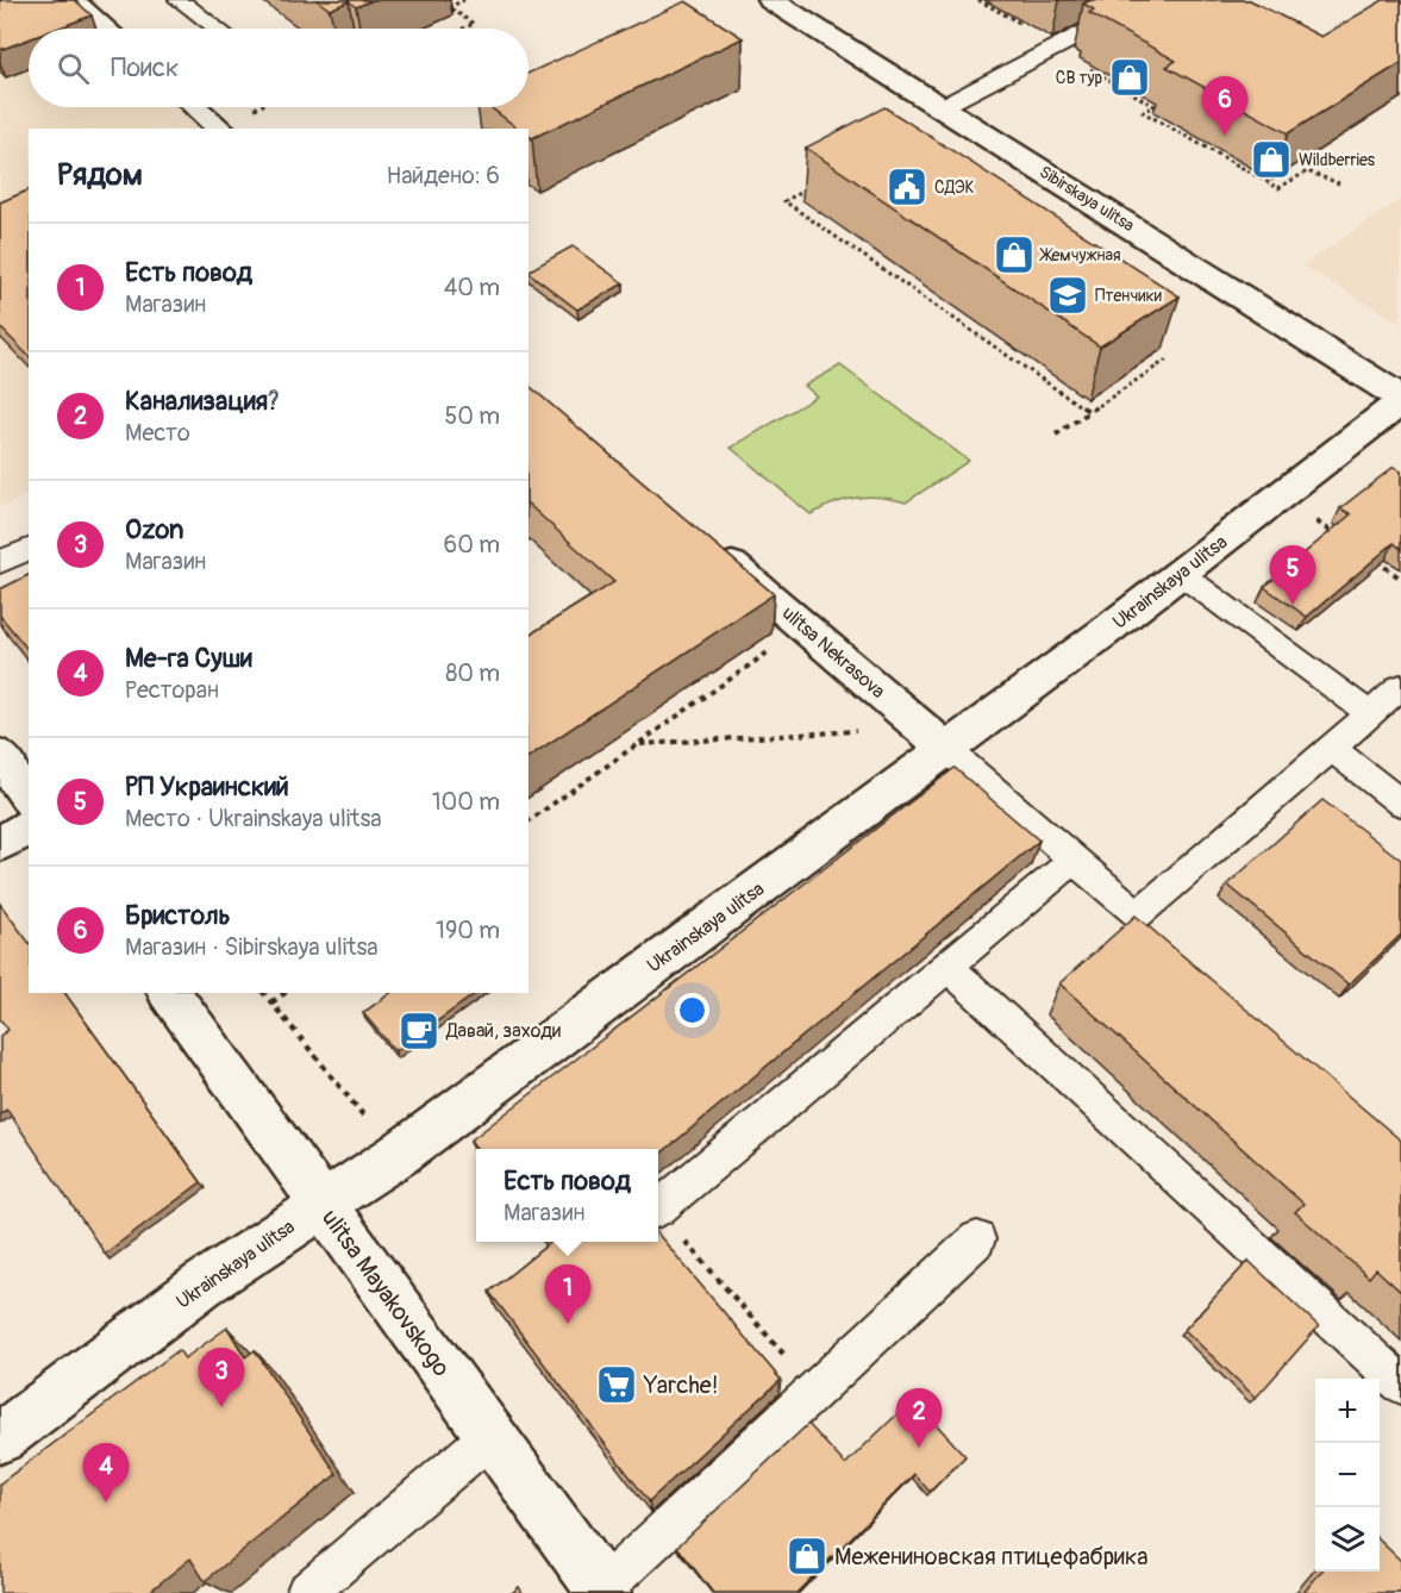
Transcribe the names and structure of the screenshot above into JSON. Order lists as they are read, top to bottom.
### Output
{
  "streets": {
    "street": [
      "Sibirskaya ulitsa",
      "Ukrainskaya ulitsa",
      "ulitsa Nekrasova",
      "ulitsa Mayakovskogo"
    ]
  },
  "crossings": [
    ["Sibirskaya ulitsa", "Ukrainskaya ulitsa"],
    ["Ukrainskaya ulitsa", "ulitsa Nekrasova"],
    ["Ukrainskaya ulitsa", "ulitsa Mayakovskogo"]
  ],
  "places": {
    "shop": [
      "СВ тур",
      "Wildberries",
      "Жемчужная",
      "Межениновская птицефабрика"
    ],
    "public building": ["СДЭК"],
    "school or university": ["Птенчики"],
    "cafe": ["Давай, заходи"],
    "supermarket": ["Yarche!"]
  },
  "page": {
    "search": "Поиск",
    "pins": [
      "6",
      "5",
      "1",
      "3",
      "2",
      "4"
    ],
    "heading": ["Рядом", "Найдено: 6"],
    "list": [
      {
        "mark": "1",
        "name": "Есть повод",
        "note": "Магазин",
        "value": "40 m"
      },
      {
        "mark": "2",
        "name": "Канализация?",
        "note": "Место",
        "value": "50 m"
      },
      {
        "mark": "3",
        "name": "Ozon",
        "note": "Магазин",
        "value": "60 m"
      },
      {
        "mark": "4",
        "name": "Ме-га Суши",
        "note": "Ресторан",
        "value": "80 m"
      },
      {
        "mark": "5",
        "name": "РП Украинский",
        "note": "Место · Ukrainskaya ulitsa",
        "value": "100 m"
      },
      {
        "mark": "6",
        "name": "Бристоль",
        "note": "Магазин · Sibirskaya ulitsa",
        "value": "190 m"
      }
    ],
    "popup": ["Есть повод", "Магазин"],
    "map_buttons": ["+", "−"]
  }
}
